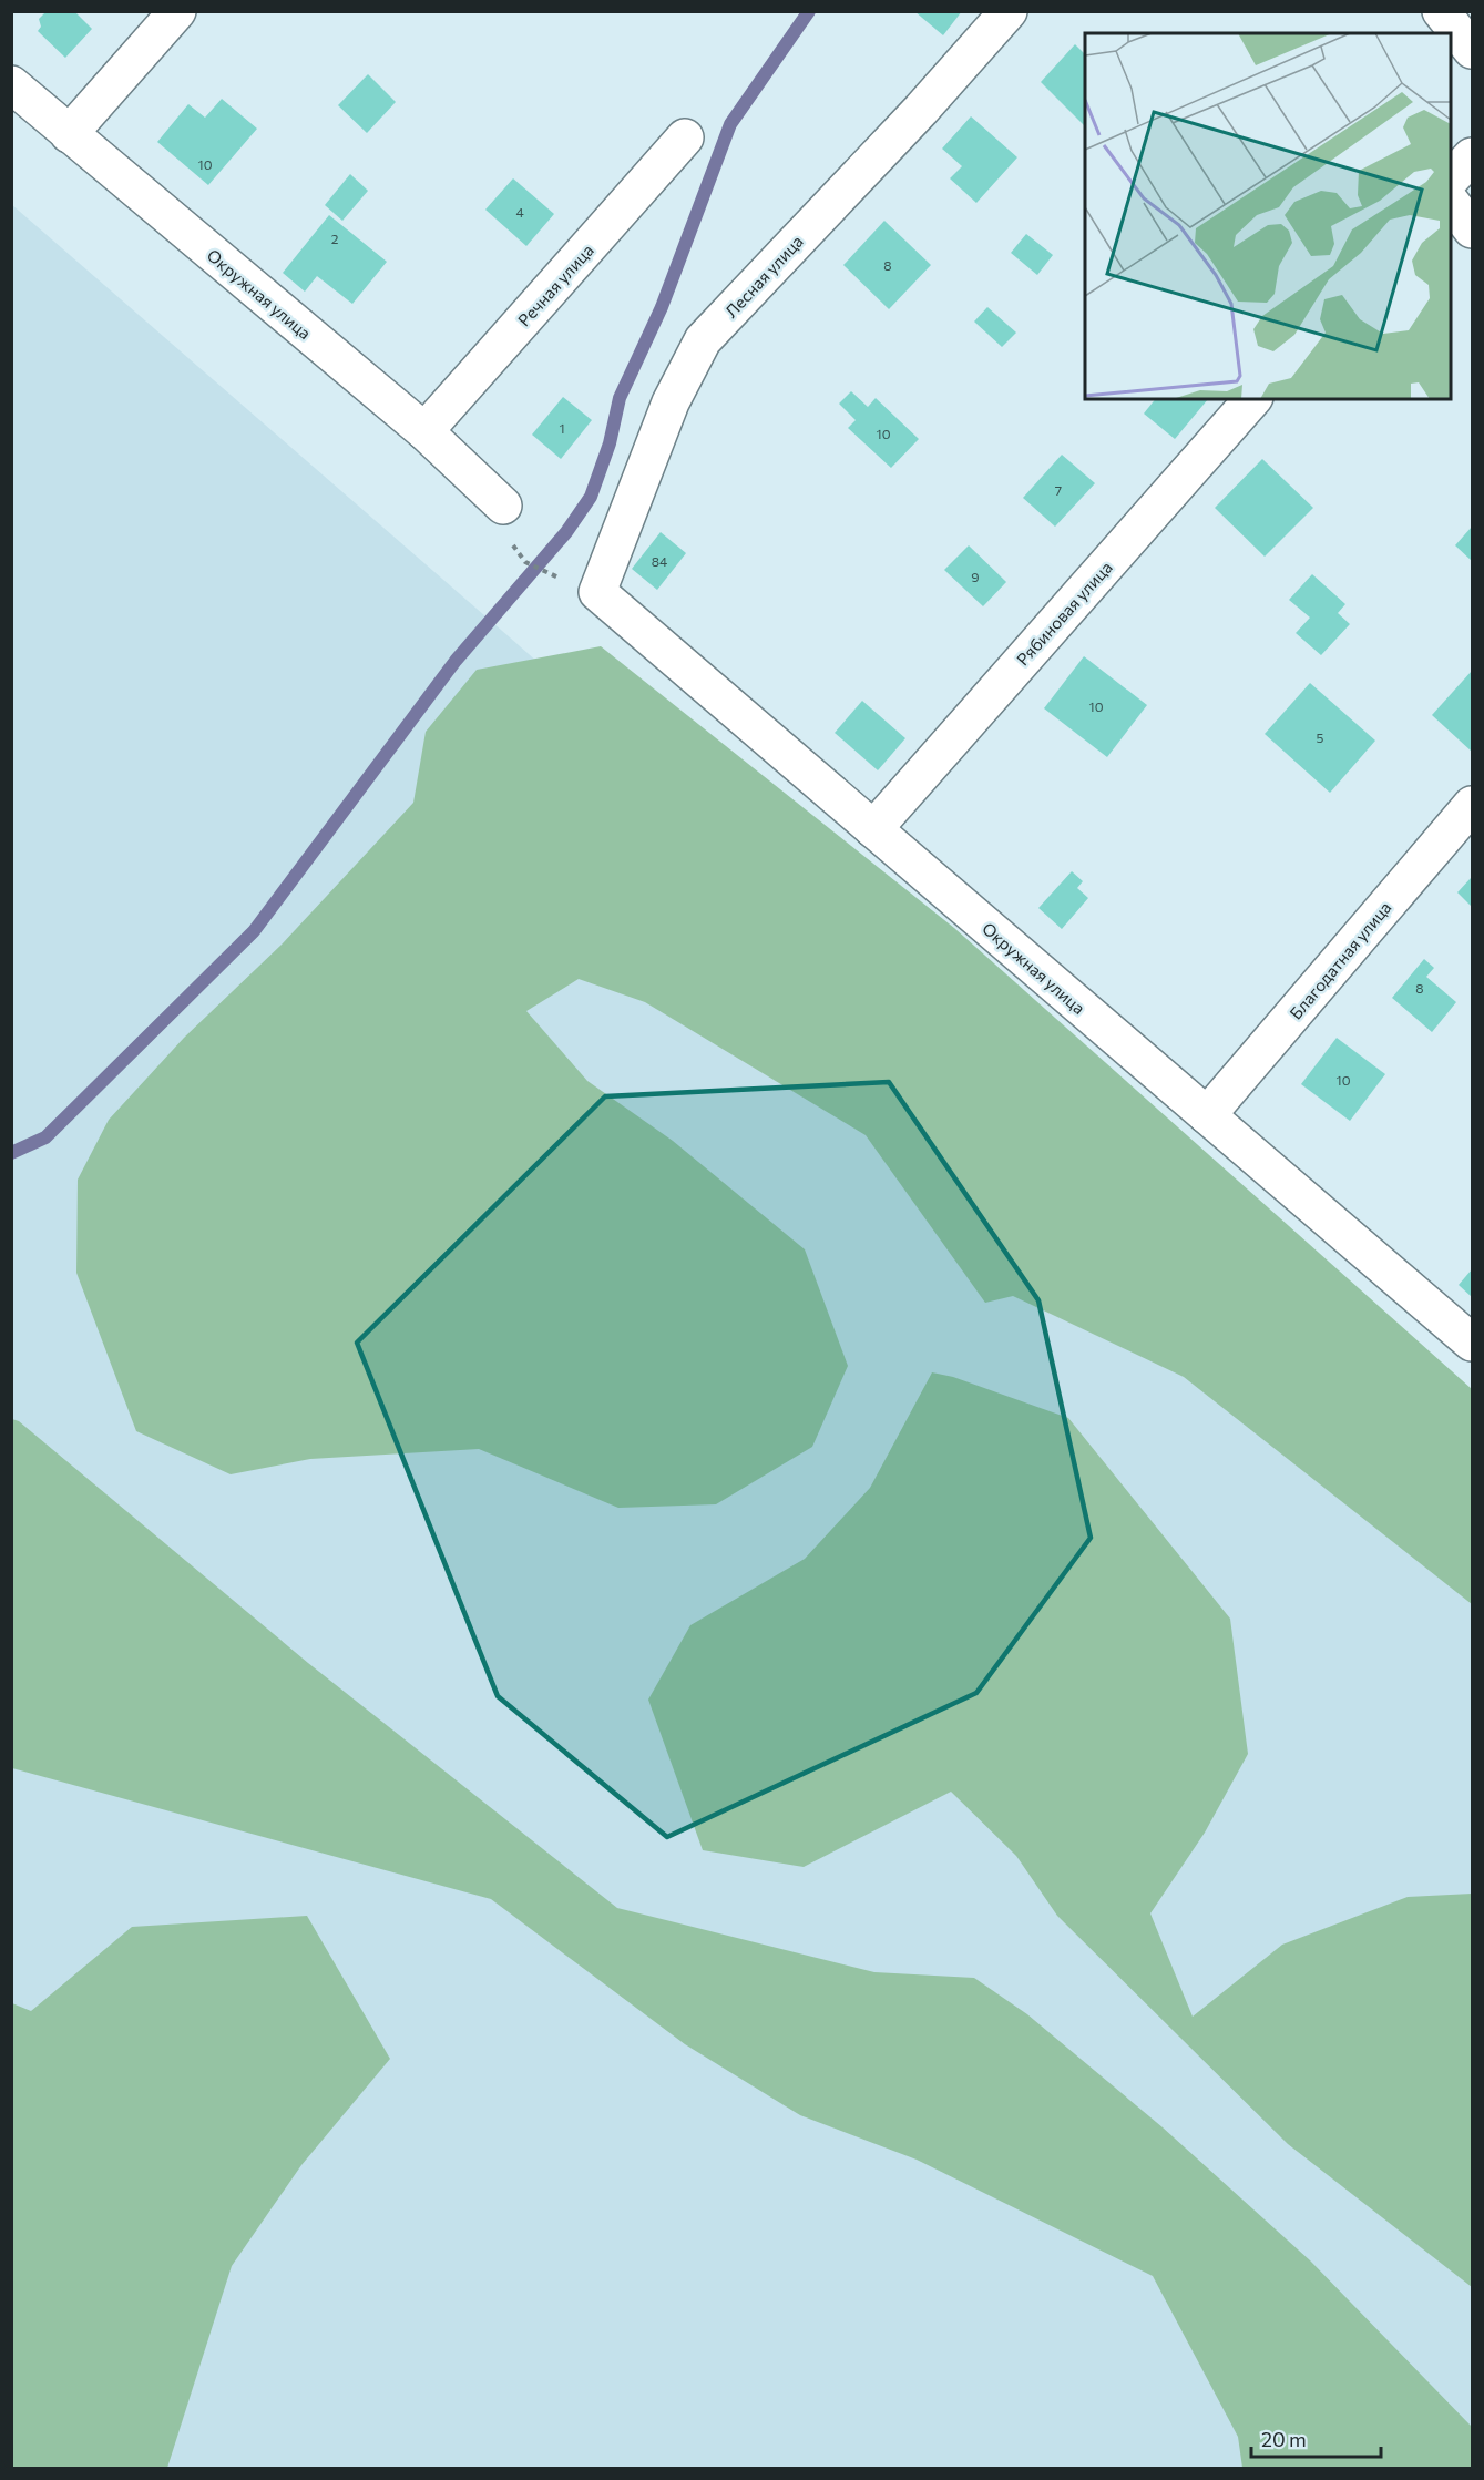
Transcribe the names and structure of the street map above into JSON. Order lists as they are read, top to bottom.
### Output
{
  "streets": {
    "street": [
      "Лесная улица",
      "Речная улица",
      "Окружная улица",
      "Рябиновая улица",
      "Благодатная улица"
    ]
  },
  "crossings": [
    ["Лесная улица", "Окружная улица"],
    ["Речная улица", "Окружная улица"],
    ["Окружная улица", "Рябиновая улица"],
    ["Окружная улица", "Благодатная улица"]
  ],
  "house_numbers": [
    "10",
    "4",
    "2",
    "8",
    "1",
    "10",
    "7",
    "84",
    "9",
    "10",
    "5",
    "8",
    "10"
  ],
  "scale_bar": "20 m"
}
